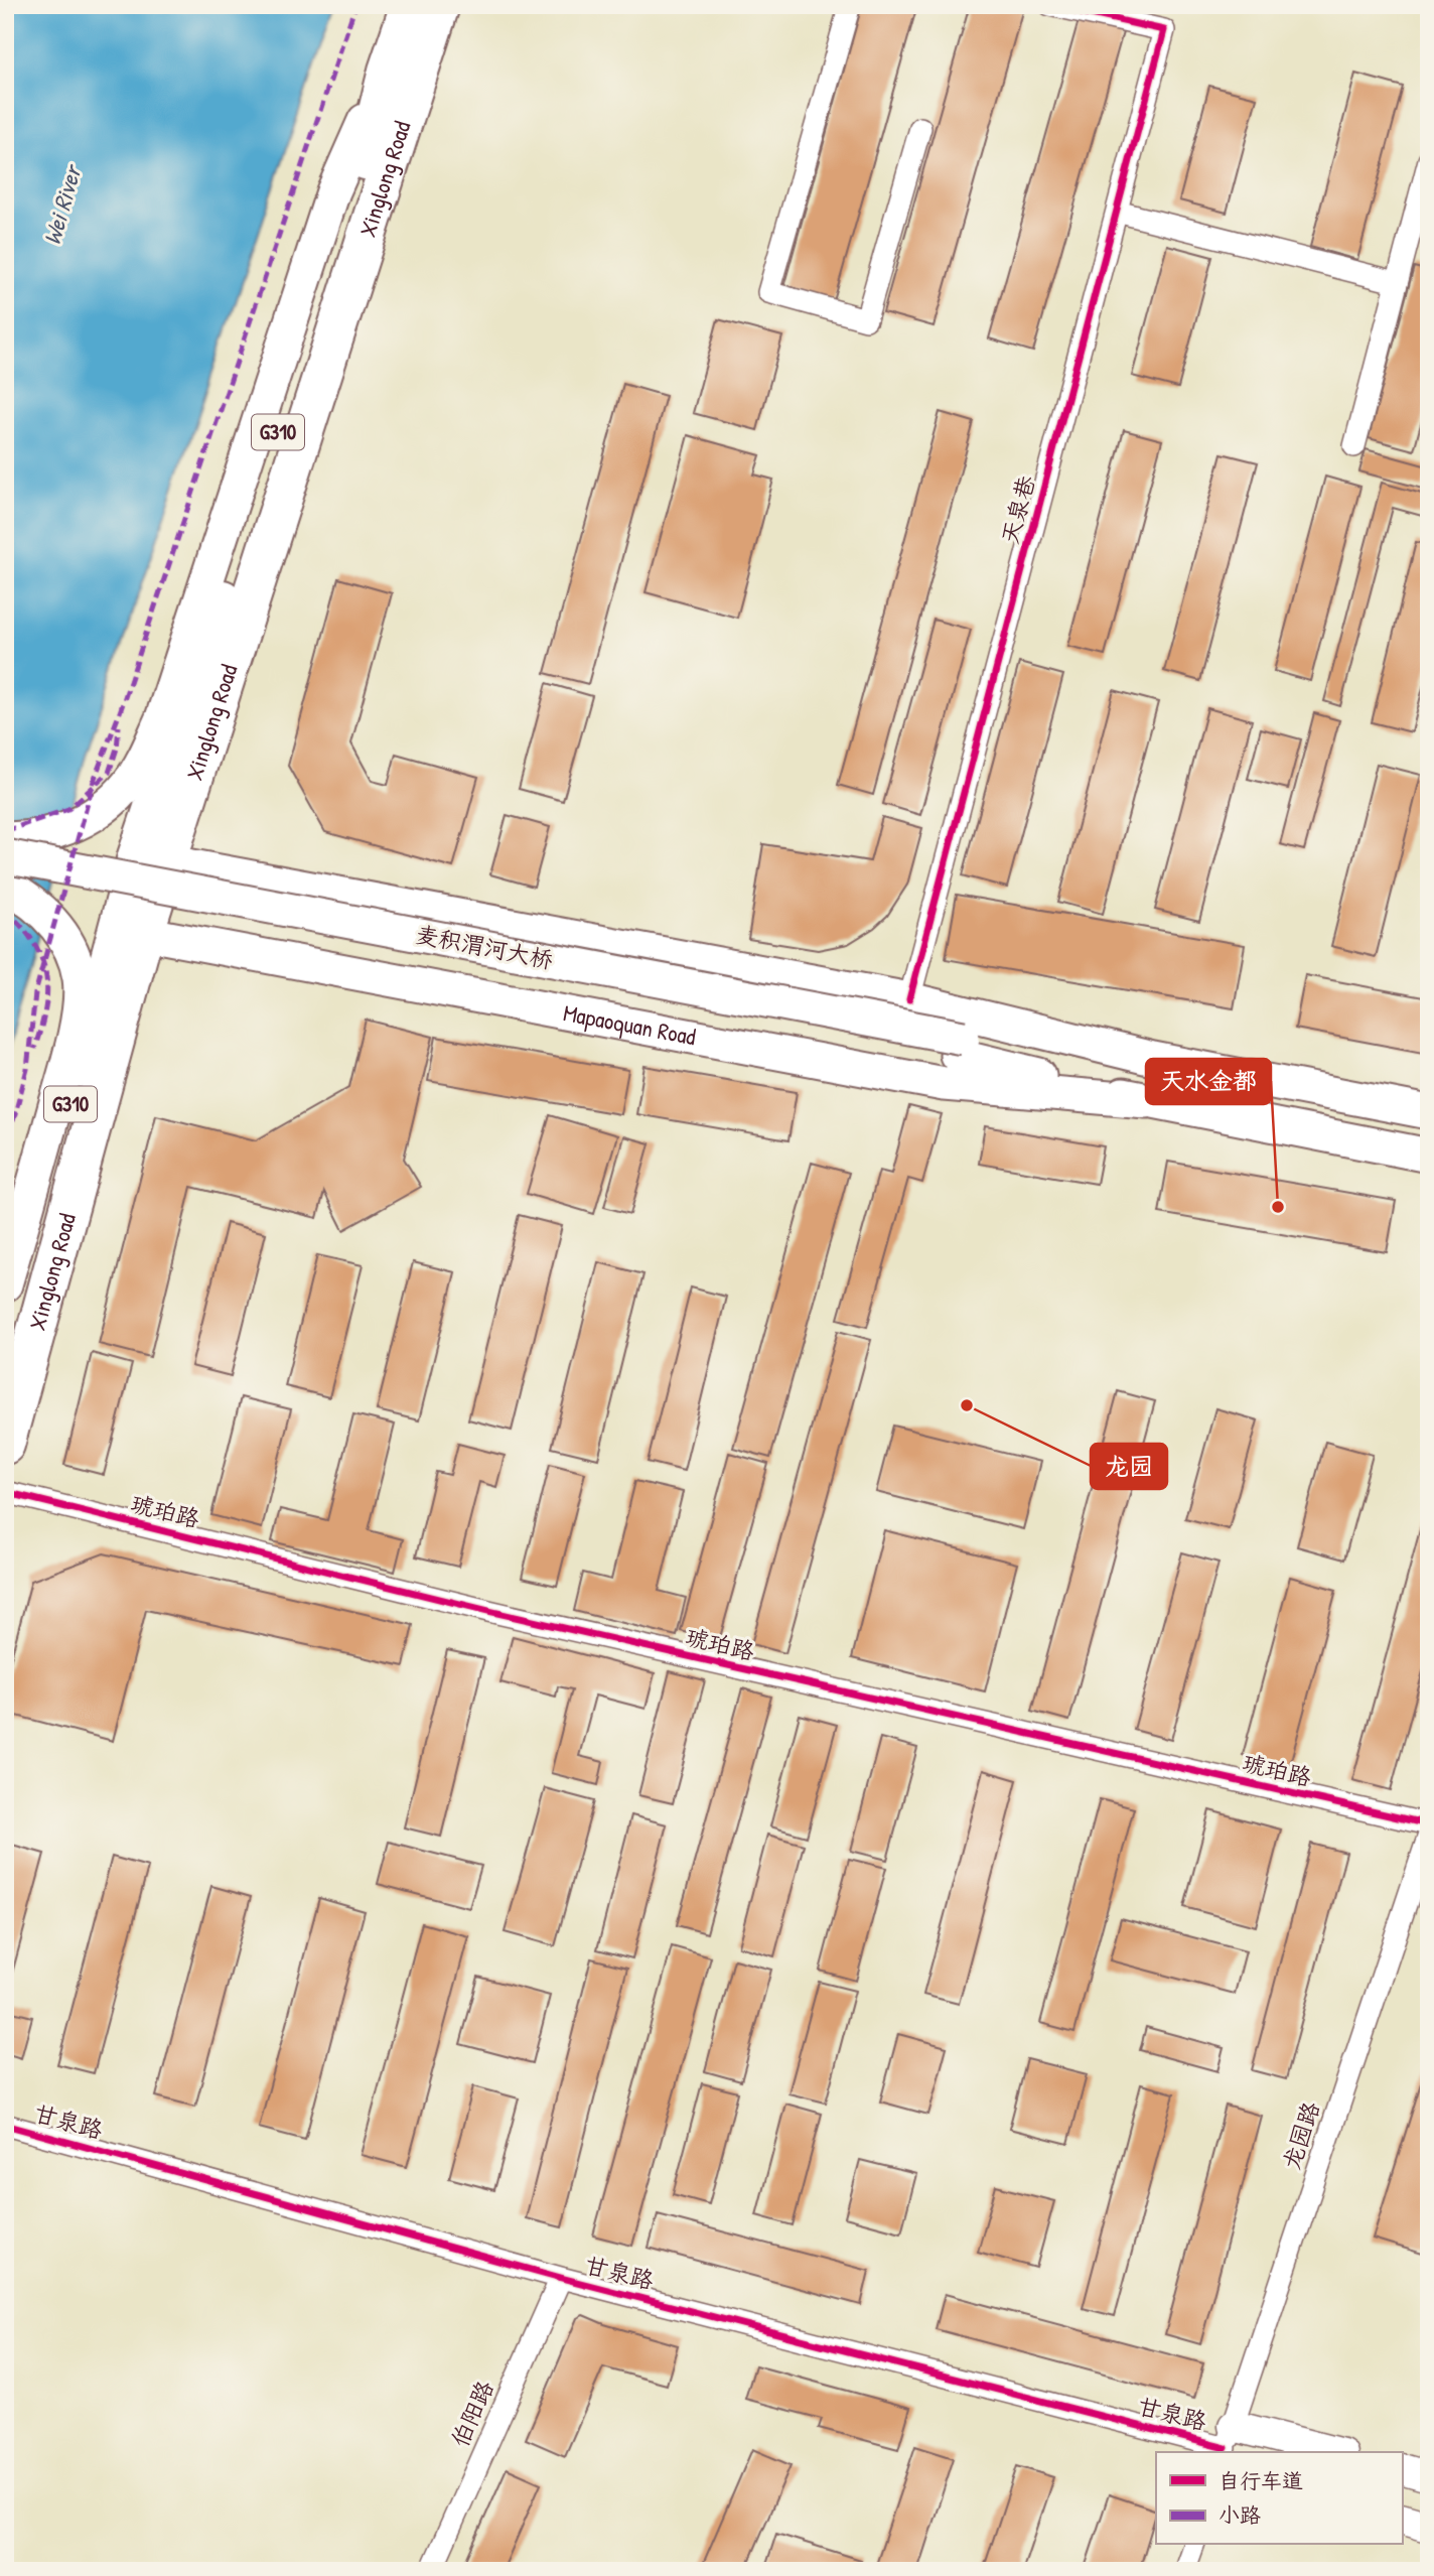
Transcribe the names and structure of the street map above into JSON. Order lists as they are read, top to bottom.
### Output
{
  "streets": {
    "highway": ["Xinglong Road", "G310"],
    "main road": ["麦积渭河大桥", "Mapaoquan Road"],
    "street": [
      "天泉巷",
      "琥珀路",
      "甘泉路",
      "龙园路",
      "伯阳路"
    ]
  },
  "crossings": [
    ["Xinglong Road", "Mapaoquan Road"],
    ["麦积渭河大桥", "Mapaoquan Road"],
    ["甘泉路", "龙园路"],
    ["甘泉路", "伯阳路"]
  ],
  "water": ["Wei River"],
  "places": ["天水金都", "龙园"],
  "legend": ["自行车道", "小路"]
}
